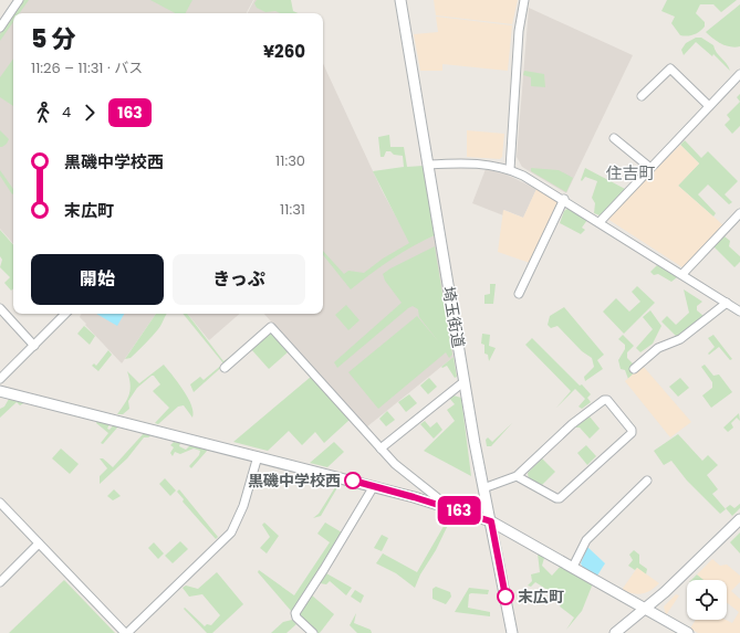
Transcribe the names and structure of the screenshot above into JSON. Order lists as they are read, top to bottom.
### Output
{
  "streets": {
    "street": ["埼玉街道"]
  },
  "districts": ["住吉町"],
  "places": ["黒磯中学校西", "末広町"],
  "lines": ["bus line 163"],
  "page": {
    "on_map": "163",
    "heading": ["5 分", "11:26 – 11:31 · バス", "¥260"],
    "legs": ["4", "163"],
    "list": [
      {
        "name": "黒磯中学校西",
        "value": "11:30"
      },
      {
        "name": "末広町",
        "value": "11:31"
      }
    ],
    "buttons": ["開始", "きっぷ"]
  }
}
